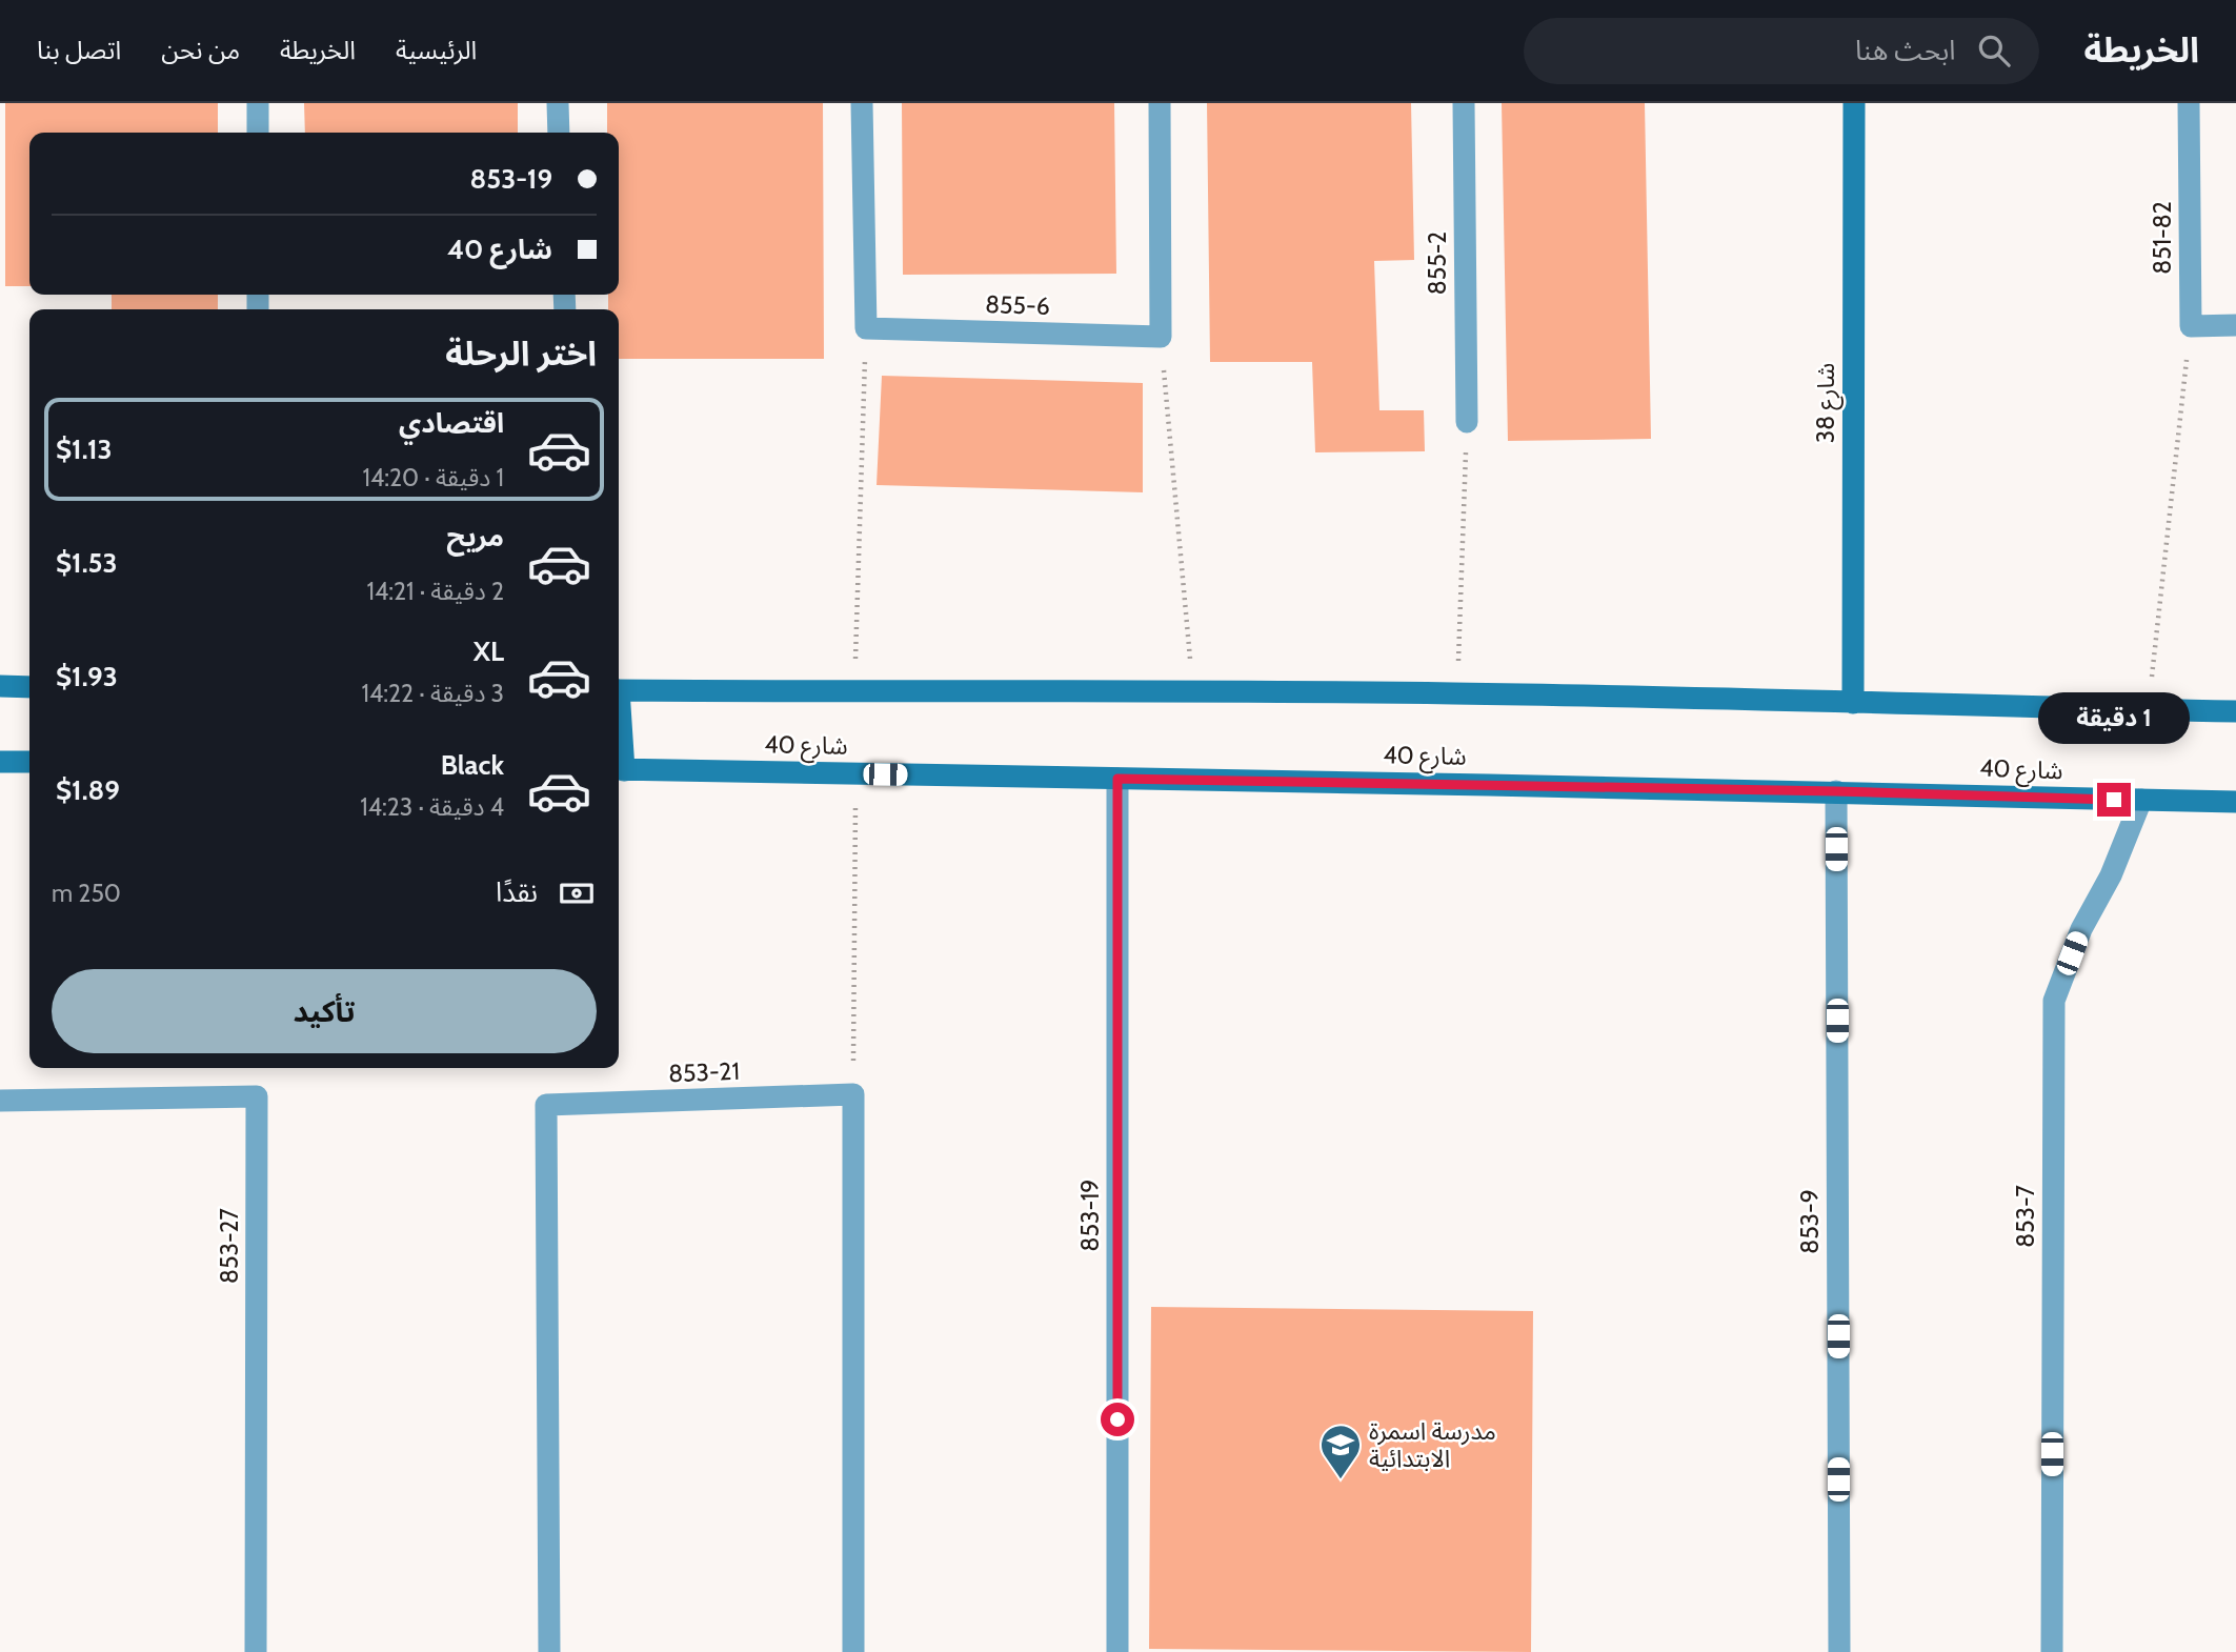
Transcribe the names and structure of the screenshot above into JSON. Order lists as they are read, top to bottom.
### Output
{
  "streets": {
    "main road": ["شارع 38", "شارع 40"],
    "street": [
      "851-82",
      "855-2",
      "855-6",
      "853-21",
      "853-19",
      "853-7",
      "853-9",
      "853-27"
    ]
  },
  "crossings": [
    ["شارع 40", "853-19"],
    ["شارع 40", "853-7"],
    ["شارع 40", "853-9"]
  ],
  "places": {
    "school or university": ["مدرسة اسمرة الابتدائية"]
  },
  "page": {
    "header": "الخريطة",
    "search": "ابحث هنا",
    "nav": [
      "الرئيسية",
      "الخريطة",
      "من نحن",
      "اتصل بنا"
    ],
    "banner": ["853-19", "شارع 40"],
    "heading": "اختر الرحلة",
    "list": [
      {
        "name": "اقتصادي",
        "note": "1 دقيقة · 14:20",
        "value": "$1.13"
      },
      {
        "name": "مريح",
        "note": "2 دقيقة · 14:21",
        "value": "$1.53"
      },
      {
        "name": "XL",
        "note": "3 دقيقة · 14:22",
        "value": "$1.93"
      },
      {
        "name": "Black",
        "note": "4 دقيقة · 14:23",
        "value": "$1.89"
      }
    ],
    "bubble": "1 دقيقة",
    "pay": ["نقدًا", "250 m"],
    "buttons": "تأكيد"
  }
}
